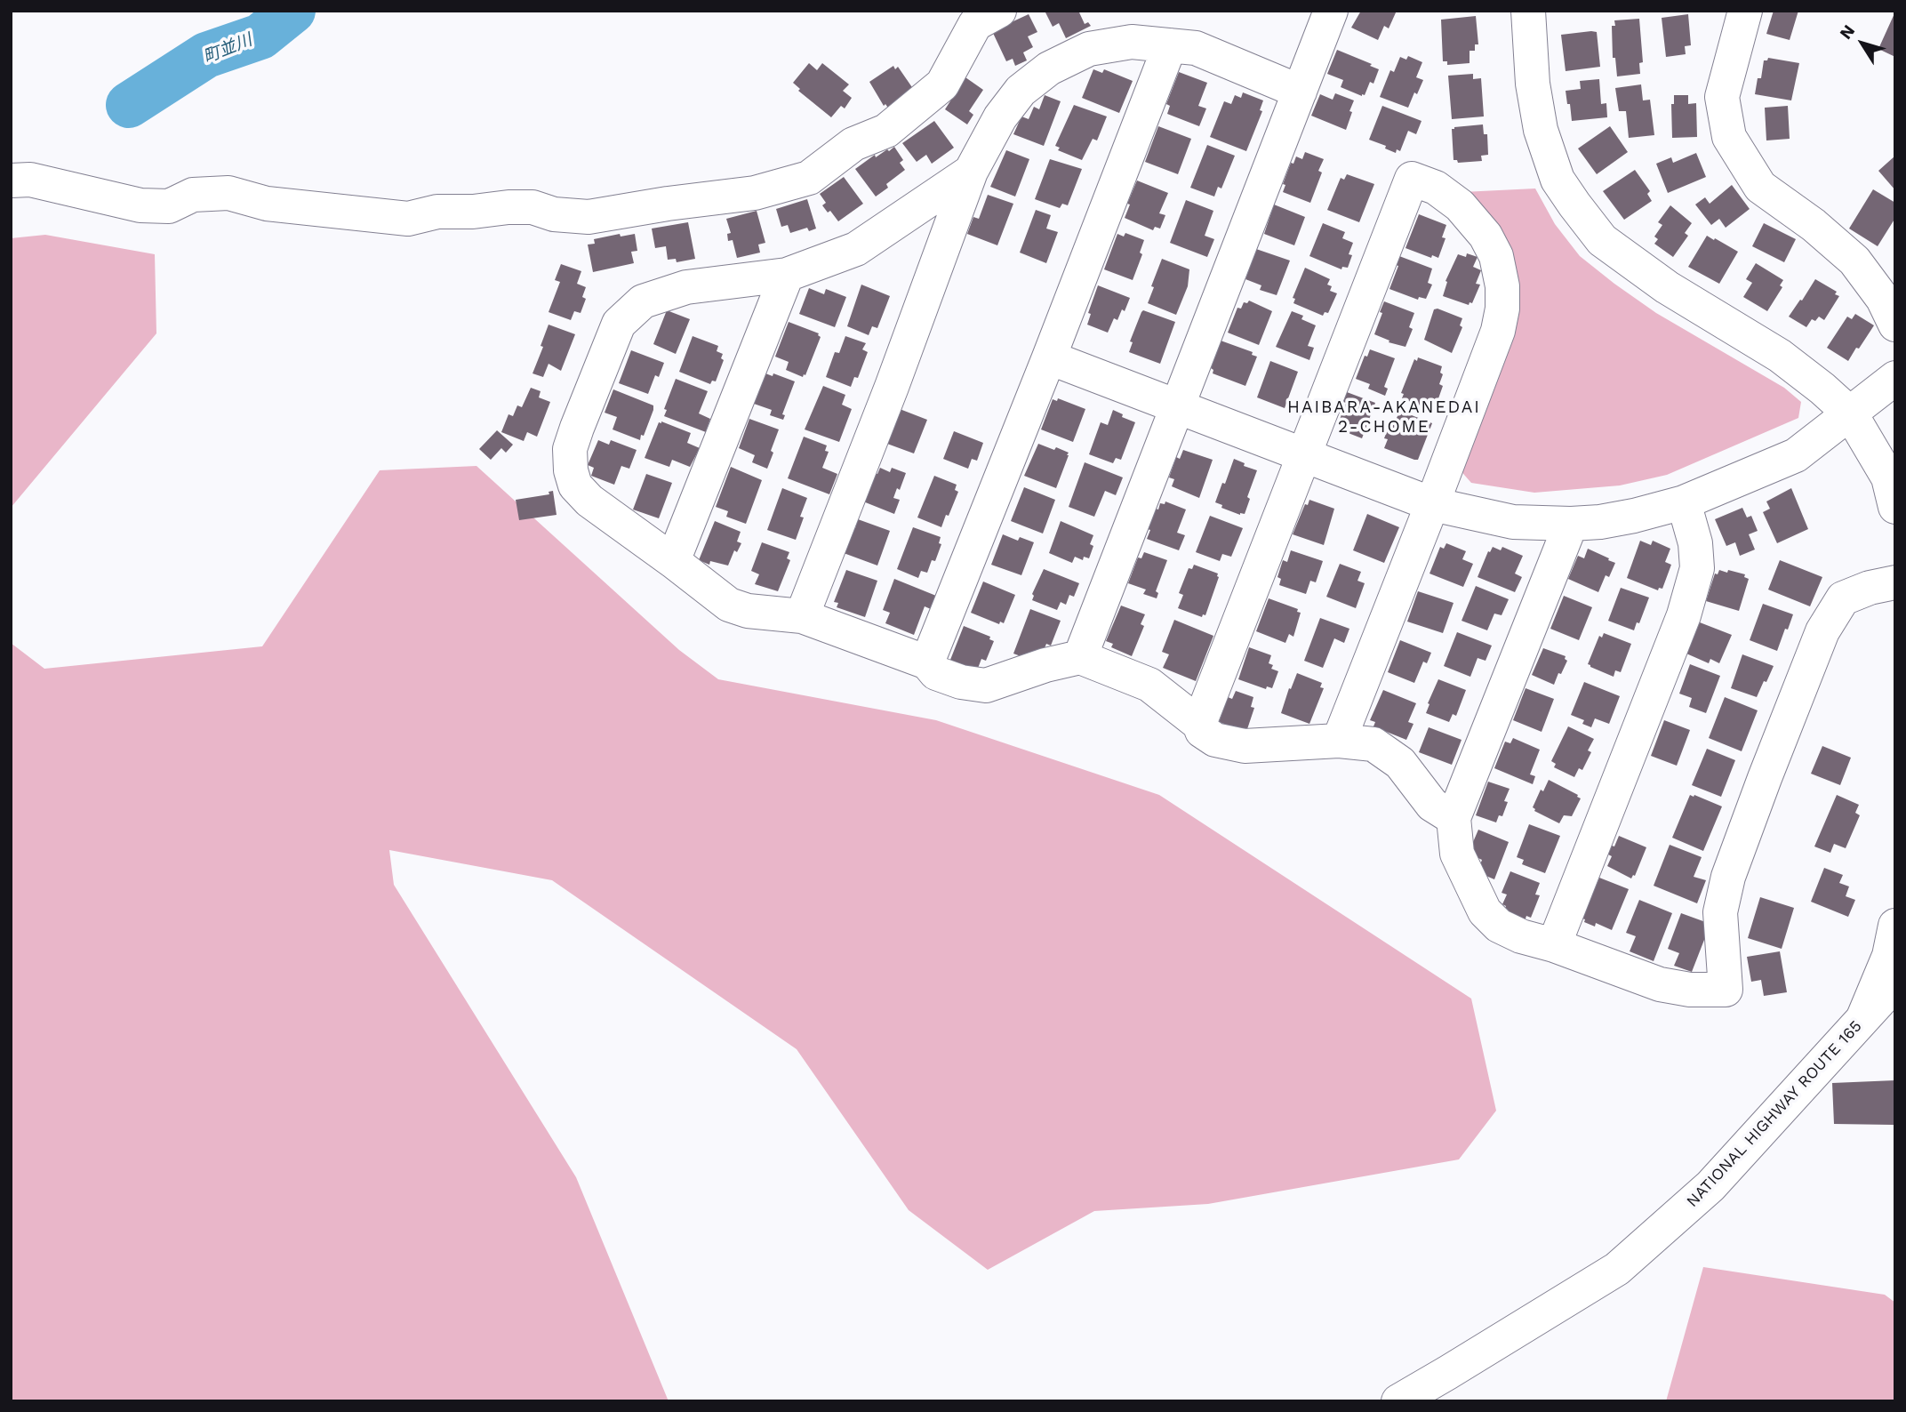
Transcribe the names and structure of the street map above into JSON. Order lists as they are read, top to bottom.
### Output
{
  "streets": {
    "main road": ["NATIONAL HIGHWAY ROUTE 165"]
  },
  "districts": ["HAIBARA-AKANEDAI 2-CHOME"],
  "water": ["町並川"],
  "north": "top left"
}
